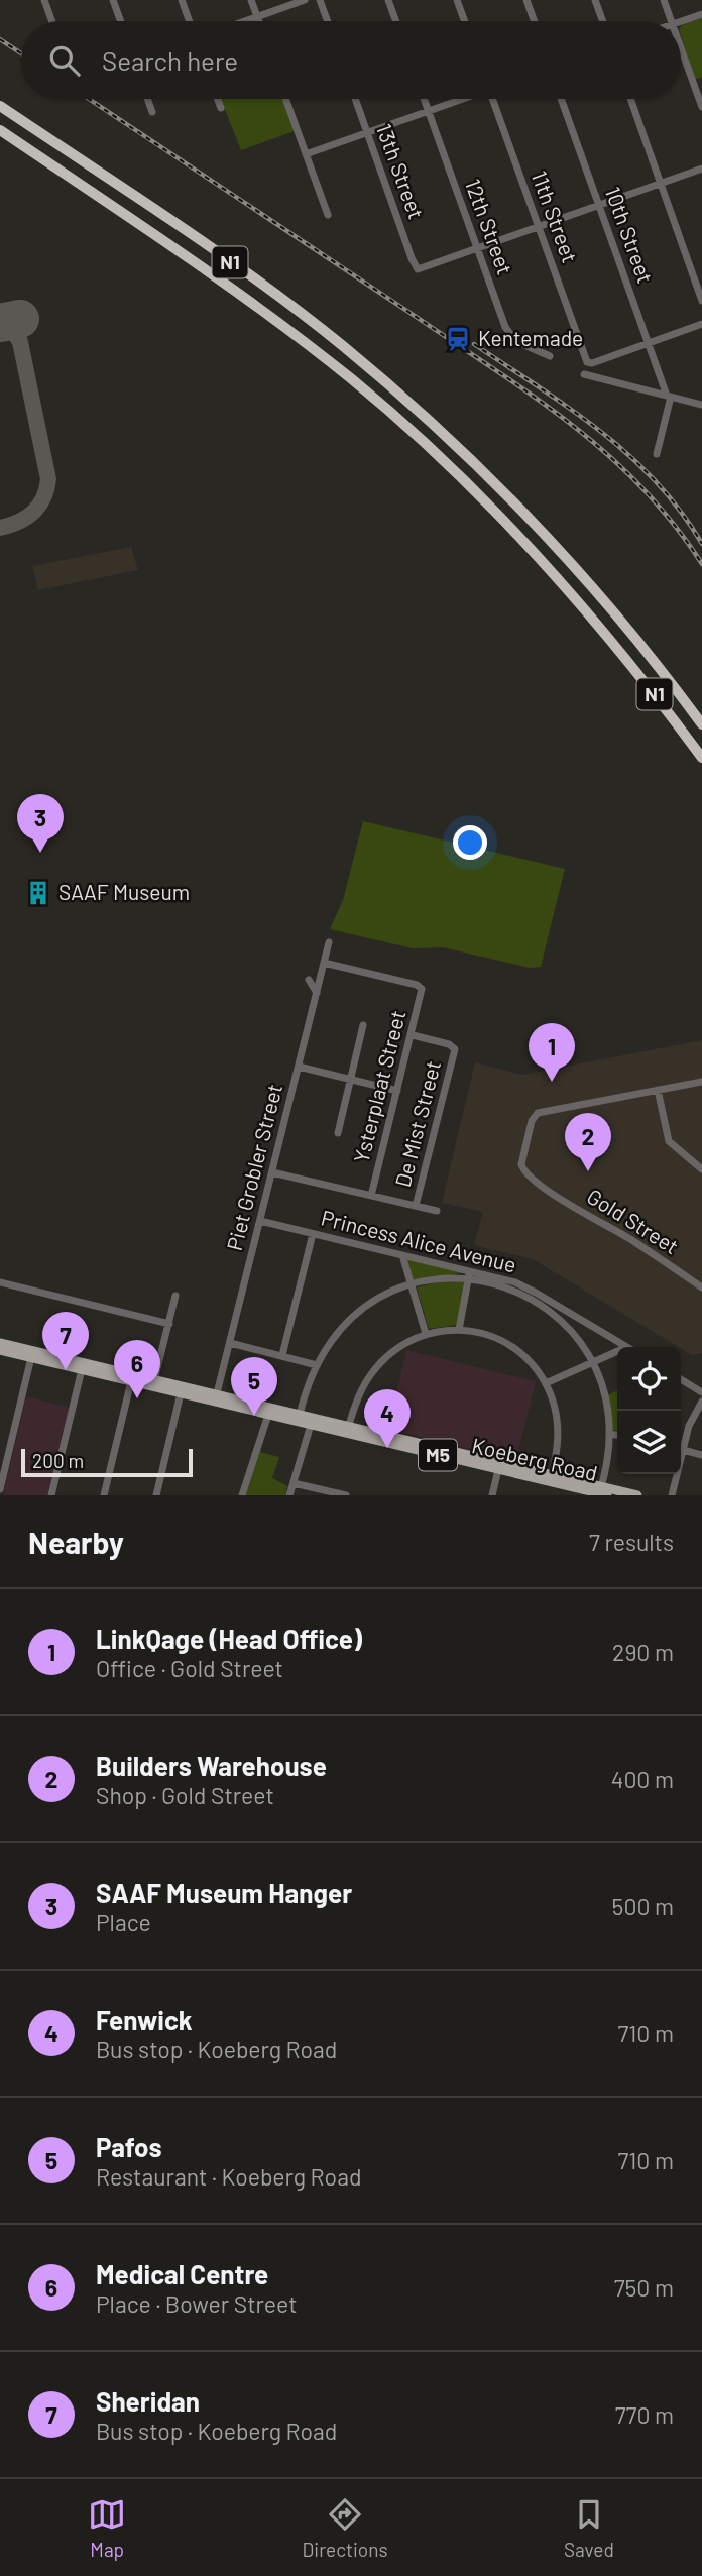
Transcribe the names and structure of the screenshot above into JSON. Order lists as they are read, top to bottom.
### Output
{
  "streets": {
    "highway": ["N1"],
    "main road": ["M5", "Koeberg Road"],
    "street": [
      "13th Street",
      "11th Street",
      "12th Street",
      "10th Street",
      "Ysterplaat Street",
      "De Mist Street",
      "Piet Grobler Street",
      "Gold Street",
      "Princess Alice Avenue"
    ]
  },
  "crossings": [
    ["13th Street", "12th Street"],
    ["11th Street", "10th Street"],
    ["Ysterplaat Street", "De Mist Street"],
    ["Ysterplaat Street", "Piet Grobler Street"],
    ["Piet Grobler Street", "Princess Alice Avenue"],
    ["Piet Grobler Street", "Koeberg Road"]
  ],
  "places": {
    "station": ["Kentemade"],
    "building": ["SAAF Museum"]
  },
  "scale_bar": "200 m",
  "page": {
    "search": "Search here",
    "pins": [
      "3",
      "1",
      "2",
      "7",
      "6",
      "5",
      "4"
    ],
    "scale": "200 m",
    "heading": ["Nearby", "7 results"],
    "list": [
      {
        "mark": "1",
        "name": "LinkQage (Head Office)",
        "note": "Office · Gold Street",
        "value": "290 m"
      },
      {
        "mark": "2",
        "name": "Builders Warehouse",
        "note": "Shop · Gold Street",
        "value": "400 m"
      },
      {
        "mark": "3",
        "name": "SAAF Museum Hanger",
        "note": "Place",
        "value": "500 m"
      },
      {
        "mark": "4",
        "name": "Fenwick",
        "note": "Bus stop · Koeberg Road",
        "value": "710 m"
      },
      {
        "mark": "5",
        "name": "Pafos",
        "note": "Restaurant · Koeberg Road",
        "value": "710 m"
      },
      {
        "mark": "6",
        "name": "Medical Centre",
        "note": "Place · Bower Street",
        "value": "750 m"
      },
      {
        "mark": "7",
        "name": "Sheridan",
        "note": "Bus stop · Koeberg Road",
        "value": "770 m"
      }
    ],
    "nav": ["Map", "Directions", "Saved"]
  }
}
